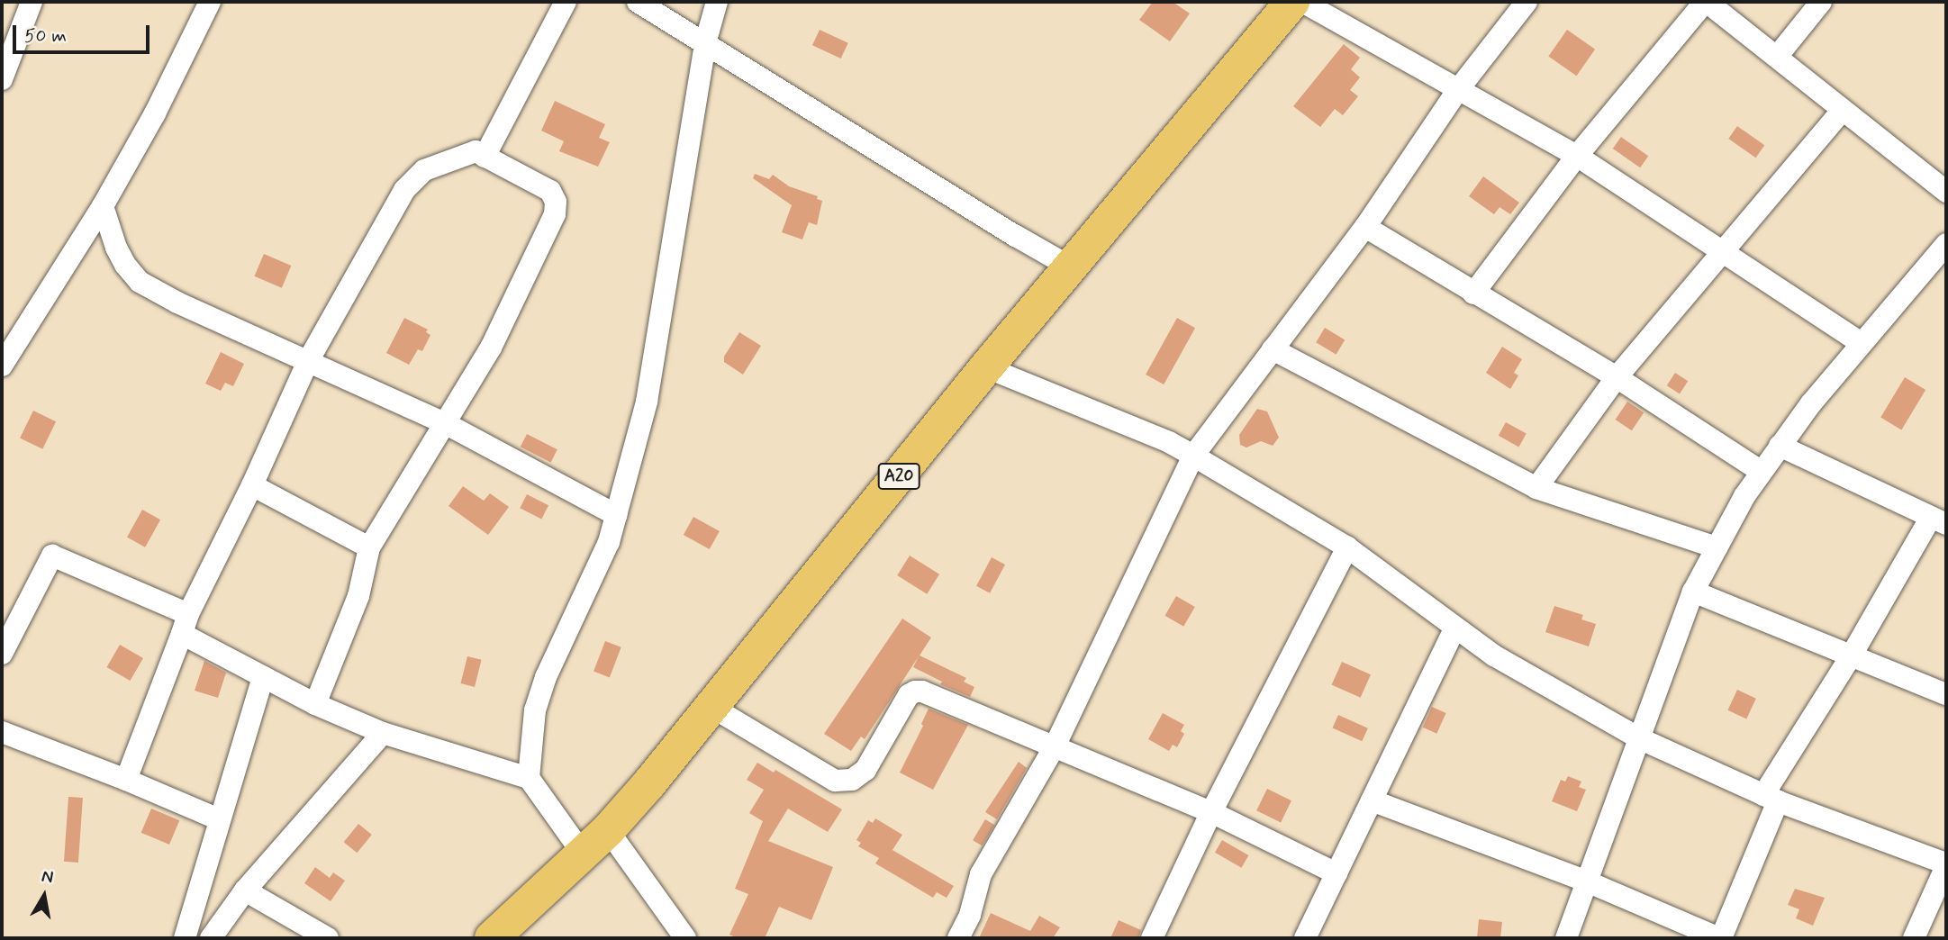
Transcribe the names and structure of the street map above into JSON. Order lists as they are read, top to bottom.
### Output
{
  "streets": {
    "main road": ["A20"]
  },
  "scale_bar": "50 m",
  "north": "top"
}
